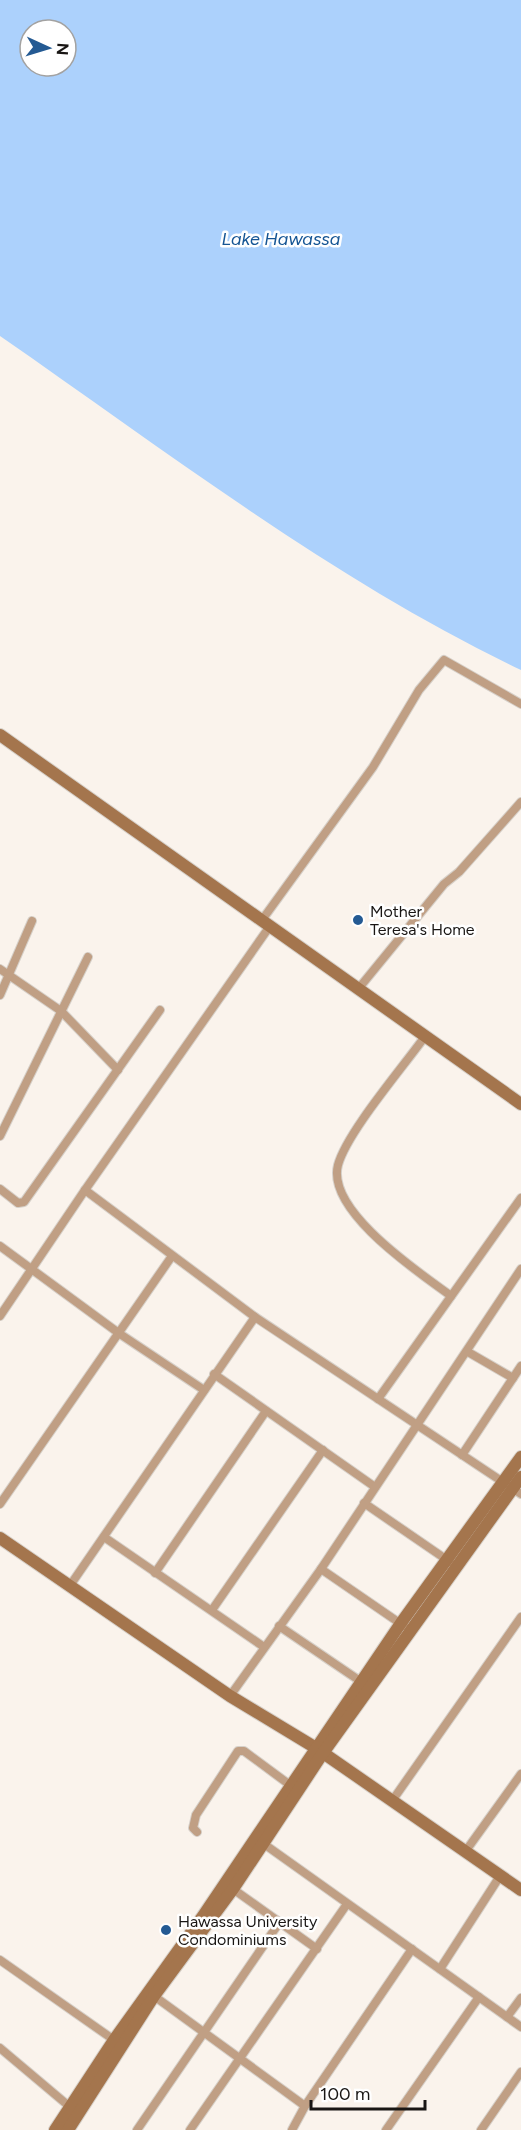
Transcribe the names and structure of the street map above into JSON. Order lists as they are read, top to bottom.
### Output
{
  "water": ["Lake Hawassa"],
  "places": ["Mother Teresa's Home", "Hawassa University Condominiums"],
  "scale_bar": "100 m",
  "north": "right"
}
